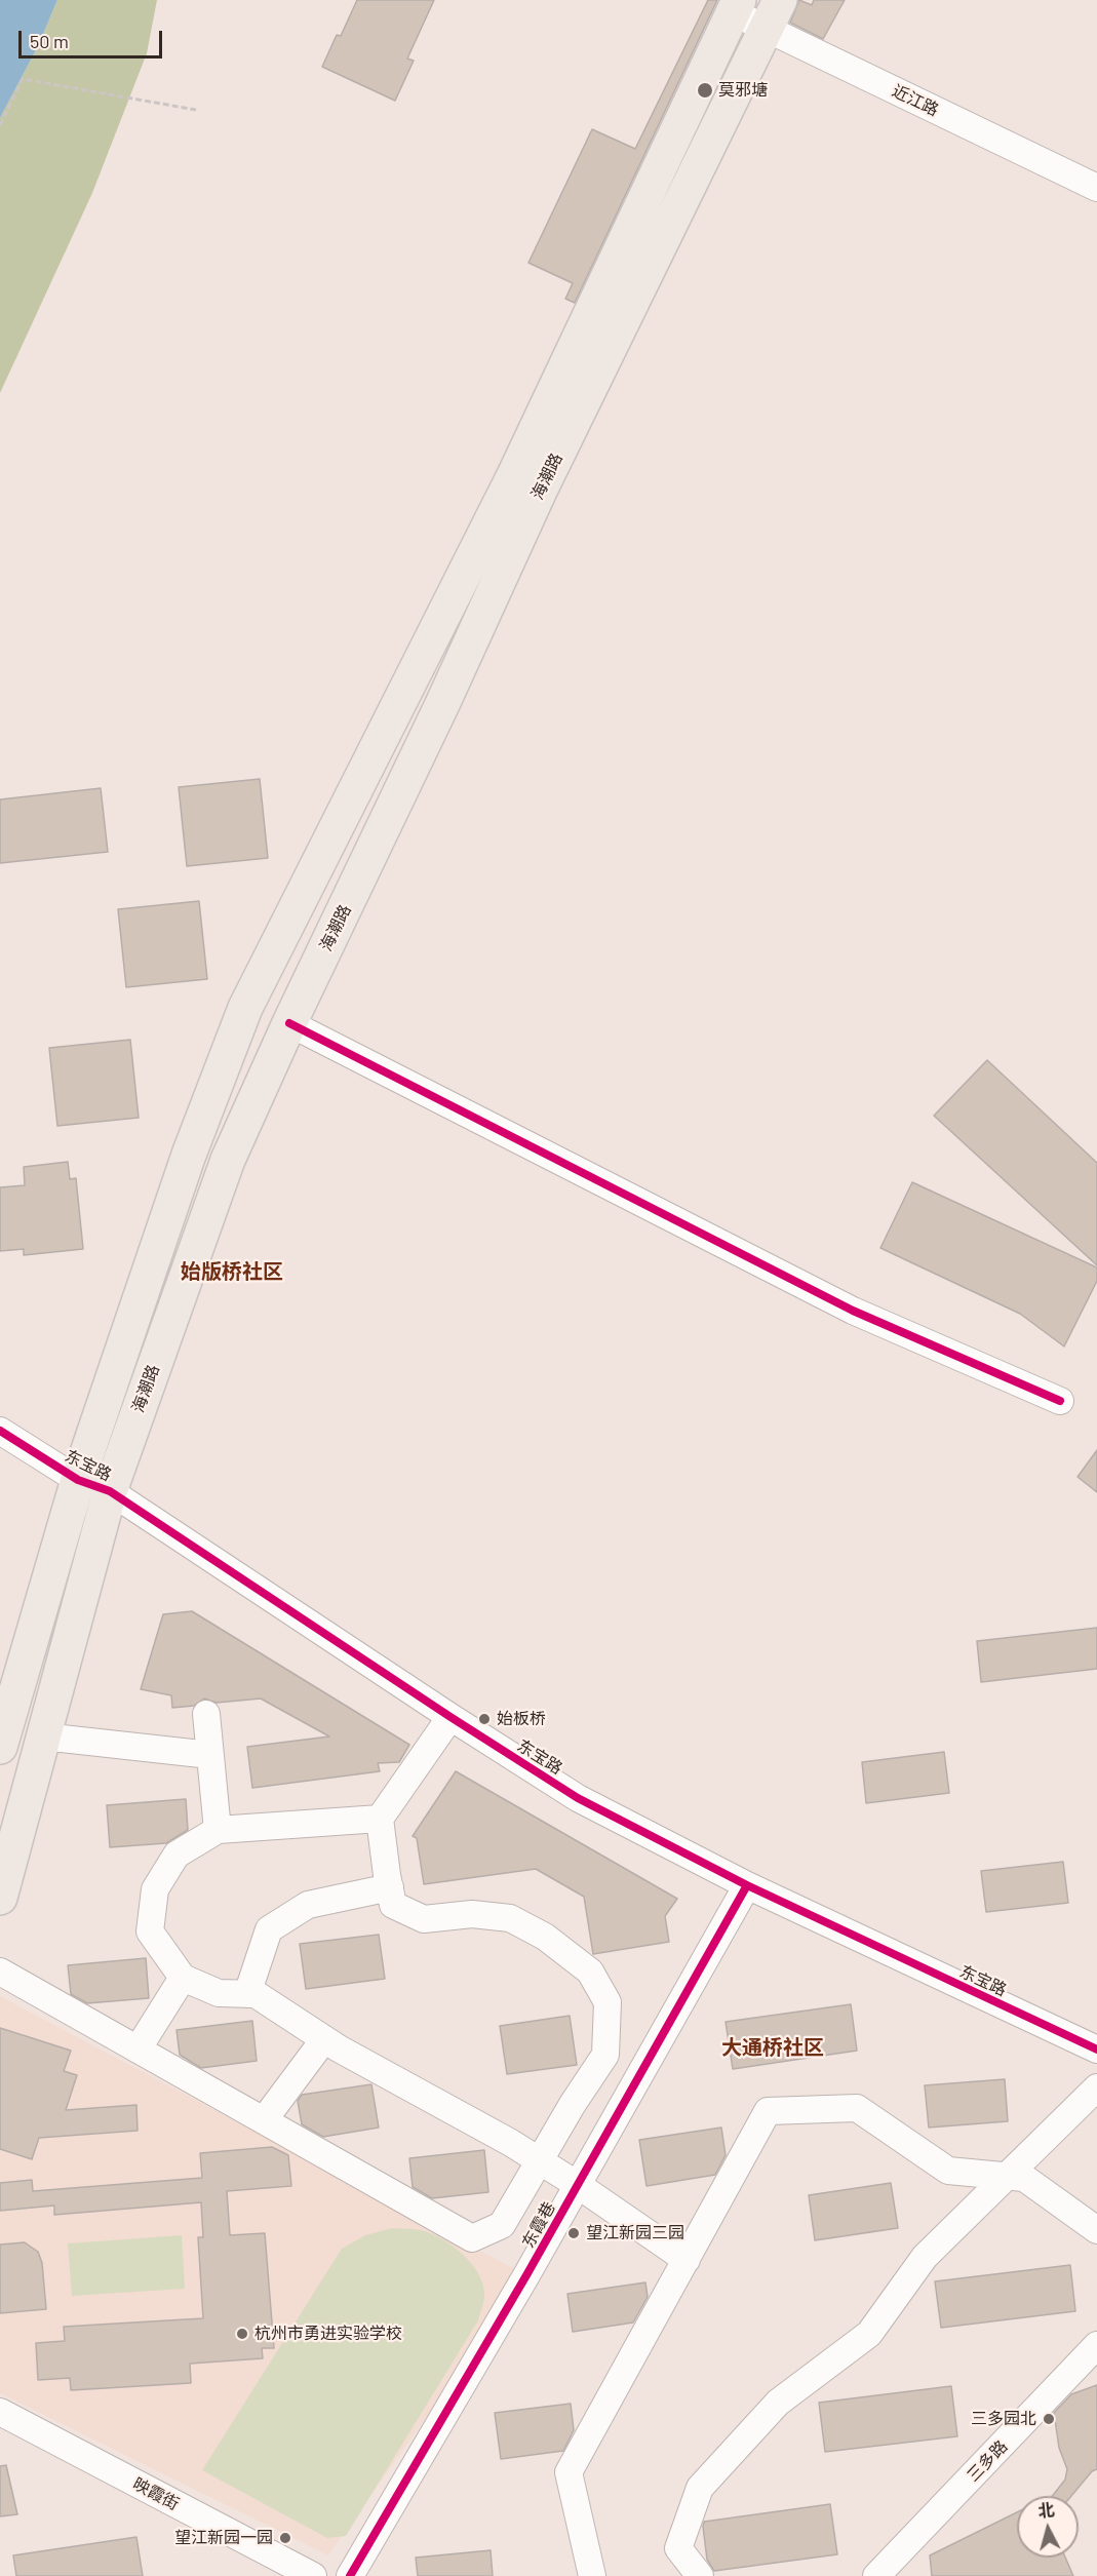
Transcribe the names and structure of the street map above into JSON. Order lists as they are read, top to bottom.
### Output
{
  "streets": {
    "main road": ["海潮路"],
    "street": [
      "近江路",
      "东宝路",
      "东霞巷",
      "三多路",
      "映霞街"
    ]
  },
  "crossings": [
    ["近江路", "海潮路"],
    ["海潮路", "东宝路"],
    ["东宝路", "东霞巷"]
  ],
  "districts": ["始版桥社区", "大通桥社区"],
  "places": [
    "莫邪塘",
    "始板桥",
    "望江新园三园",
    "杭州市勇进实验学校",
    "三多园北",
    "望江新园一园"
  ],
  "scale_bar": "50 m",
  "north": "top"
}
